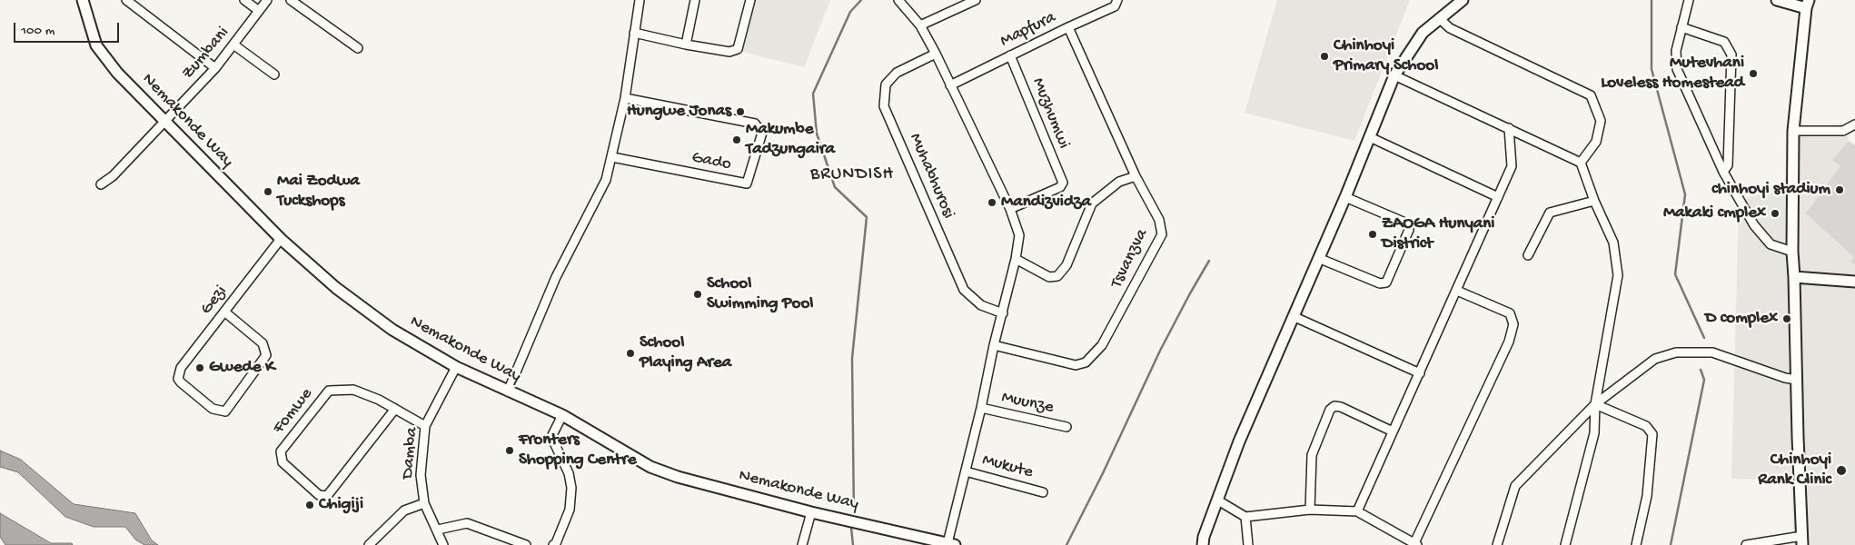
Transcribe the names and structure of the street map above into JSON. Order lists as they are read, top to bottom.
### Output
{
  "streets": {
    "street": [
      "Mapfura",
      "Zumbani",
      "Muzhumwi",
      "Nemakonde Way",
      "Gado",
      "Muhabhurosi",
      "Tsvanzva",
      "Gezi",
      "Muunze",
      "Fomwe",
      "Damba",
      "Mukute"
    ]
  },
  "crossings": [
    ["Mapfura", "Muzhumwi"],
    ["Mapfura", "Tsvanzva"],
    ["Zumbani", "Nemakonde Way"],
    ["Nemakonde Way", "Gezi"],
    ["Nemakonde Way", "Damba"],
    ["Fomwe", "Damba"]
  ],
  "districts": ["BRUNDISH"],
  "places": [
    "Chinhoyi Primary School",
    "Mutevhani Loveless Homestead",
    "Hungwe Jonas",
    "Makumbe Tadzungaira",
    "chinhoyi stadium",
    "Mai Zodwa Tuckshops",
    "Mandizvidza",
    "Makaki cmplex",
    "ZAOGA Hunyani District",
    "School Swimming Pool",
    "D complex",
    "School Playing Area",
    "Gwede K",
    "Fronters Shopping Centre",
    "Chinhoyi Rank Clinic",
    "Chigiji"
  ],
  "scale_bar": "100 m"
}
